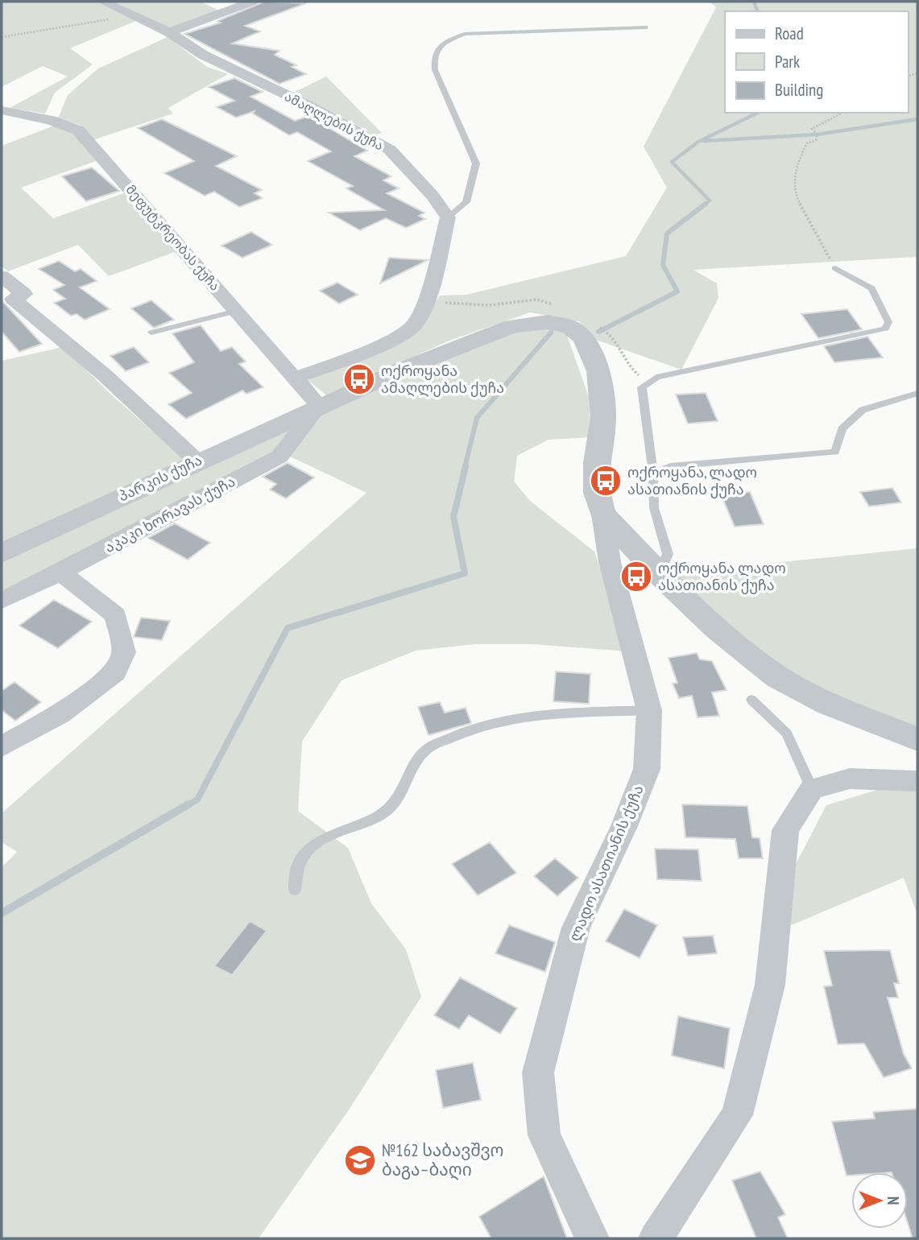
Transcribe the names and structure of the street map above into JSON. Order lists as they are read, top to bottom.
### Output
{
  "streets": {
    "street": [
      "ამაღლების ქუჩა",
      "მეფუტკრეობას ქუჩა",
      "პარკის ქუჩა",
      "აკაკი ხორავას ქუჩა",
      "ლადო ასათიანის ქუჩა"
    ]
  },
  "crossings": [
    ["მეფუტკრეობას ქუჩა", "პარკის ქუჩა"],
    ["მეფუტკრეობას ქუჩა", "აკაკი ხორავას ქუჩა"],
    ["პარკის ქუჩა", "აკაკი ხორავას ქუჩა"],
    ["პარკის ქუჩა", "ლადო ასათიანის ქუჩა"]
  ],
  "places": {
    "bus stop": ["ოქროყანა ამაღლების ქუჩა", "ოქროყანა, ლადო ასათიანის ქუჩა", "ოქროყანა ლადო ასათიანის ქუჩა"],
    "school or university": ["№162 საბავშვო ბაგა–ბაღი"]
  },
  "legend": ["Road", "Park", "Building"],
  "north": "right"
}
